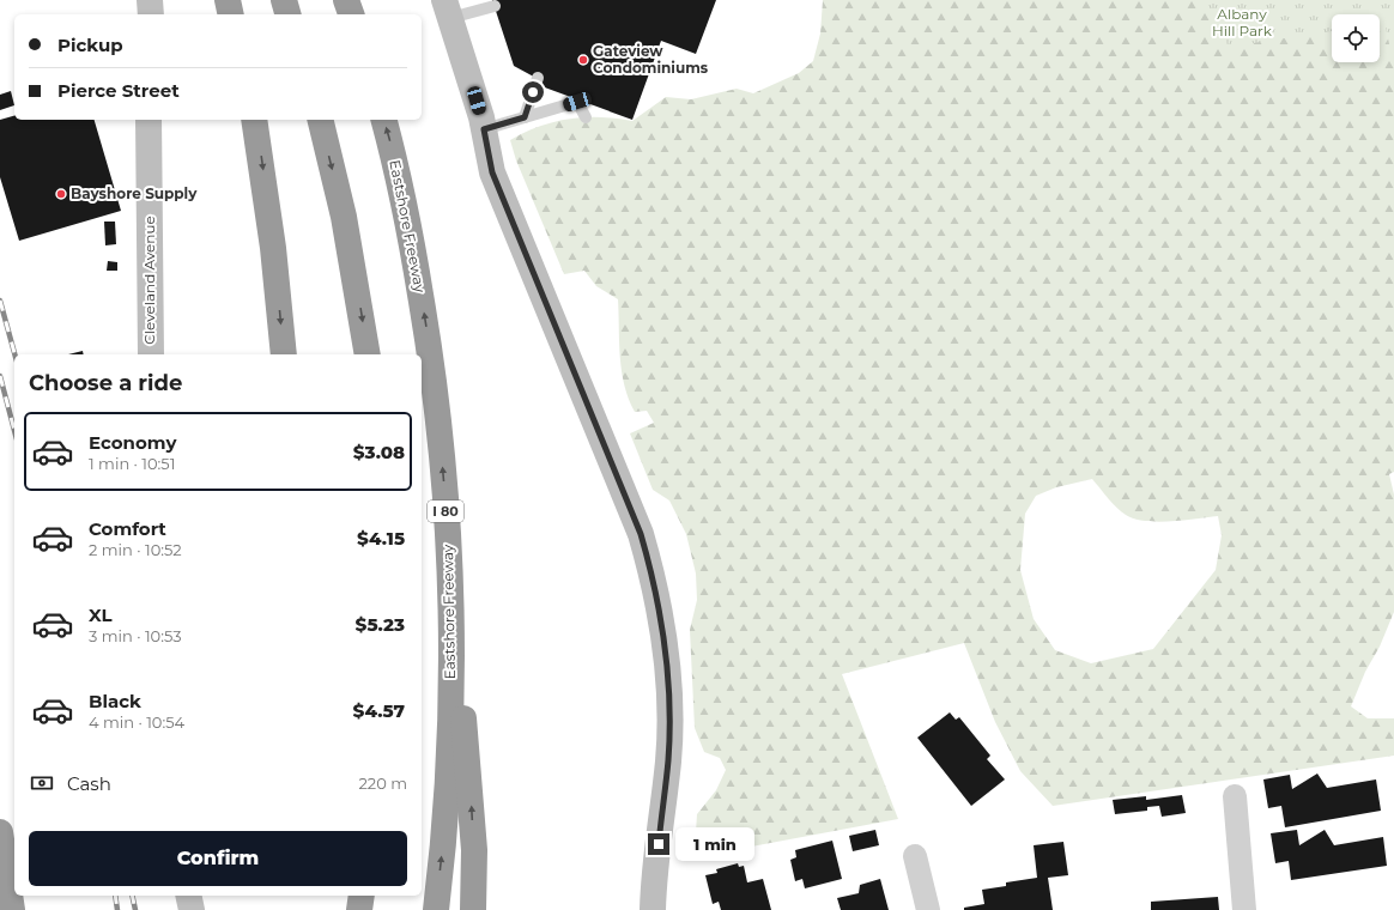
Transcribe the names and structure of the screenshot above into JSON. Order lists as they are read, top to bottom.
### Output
{
  "streets": {
    "highway": ["Eastshore Freeway", "I 80"],
    "street": ["Cleveland Avenue"]
  },
  "parks": ["Albany Hill Park"],
  "places": ["Gateview Condominiums", "Bayshore Supply"],
  "page": {
    "banner": ["Pickup", "Pierce Street"],
    "heading": "Choose a ride",
    "list": [
      {
        "name": "Economy",
        "note": "1 min · 10:51",
        "value": "$3.08"
      },
      {
        "name": "Comfort",
        "note": "2 min · 10:52",
        "value": "$4.15"
      },
      {
        "name": "XL",
        "note": "3 min · 10:53",
        "value": "$5.23"
      },
      {
        "name": "Black",
        "note": "4 min · 10:54",
        "value": "$4.57"
      }
    ],
    "pay": ["Cash", "220 m"],
    "buttons": "Confirm",
    "bubble": "1 min"
  }
}
